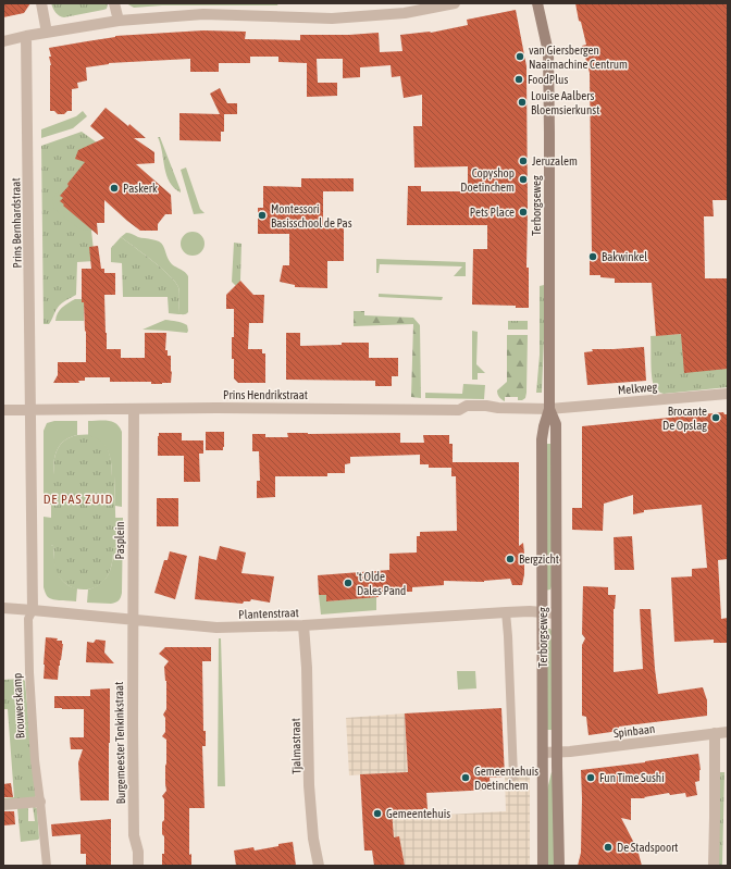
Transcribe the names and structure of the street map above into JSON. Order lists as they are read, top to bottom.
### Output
{
  "streets": {
    "main road": ["Terborgseweg"],
    "street": [
      "Prins Bernhardstraat",
      "Melkweg",
      "Prins Hendrikstraat",
      "Pasplein",
      "Plantenstraat",
      "Brouwerskamp",
      "Spinbaan",
      "Burgemeester Tenkinkstraat",
      "Tjalmastraat"
    ]
  },
  "crossings": [
    ["Terborgseweg", "Melkweg"],
    ["Terborgseweg", "Plantenstraat"],
    ["Terborgseweg", "Spinbaan"],
    ["Prins Bernhardstraat", "Prins Hendrikstraat"],
    ["Melkweg", "Prins Hendrikstraat"],
    ["Prins Hendrikstraat", "Pasplein"],
    ["Pasplein", "Plantenstraat"],
    ["Pasplein", "Burgemeester Tenkinkstraat"],
    ["Plantenstraat", "Brouwerskamp"],
    ["Plantenstraat", "Burgemeester Tenkinkstraat"],
    ["Plantenstraat", "Tjalmastraat"]
  ],
  "districts": ["DE PAS ZUID"],
  "places": [
    "van Giersbergen Naaimachine Centrum",
    "FoodPlus",
    "Louise Aalbers Bloemsierkunst",
    "Jeruzalem",
    "Copyshop Doetinchem",
    "Paskerk",
    "Pets Place",
    "Montessori Basisschool de Pas",
    "Bakwinkel",
    "Brocante De Opslag",
    "Bergzicht",
    "'t Olde Dales Pand",
    "Gemeentehuis Doetinchem",
    "Fun Time Sushi",
    "Gemeentehuis",
    "De Stadspoort"
  ]
}
